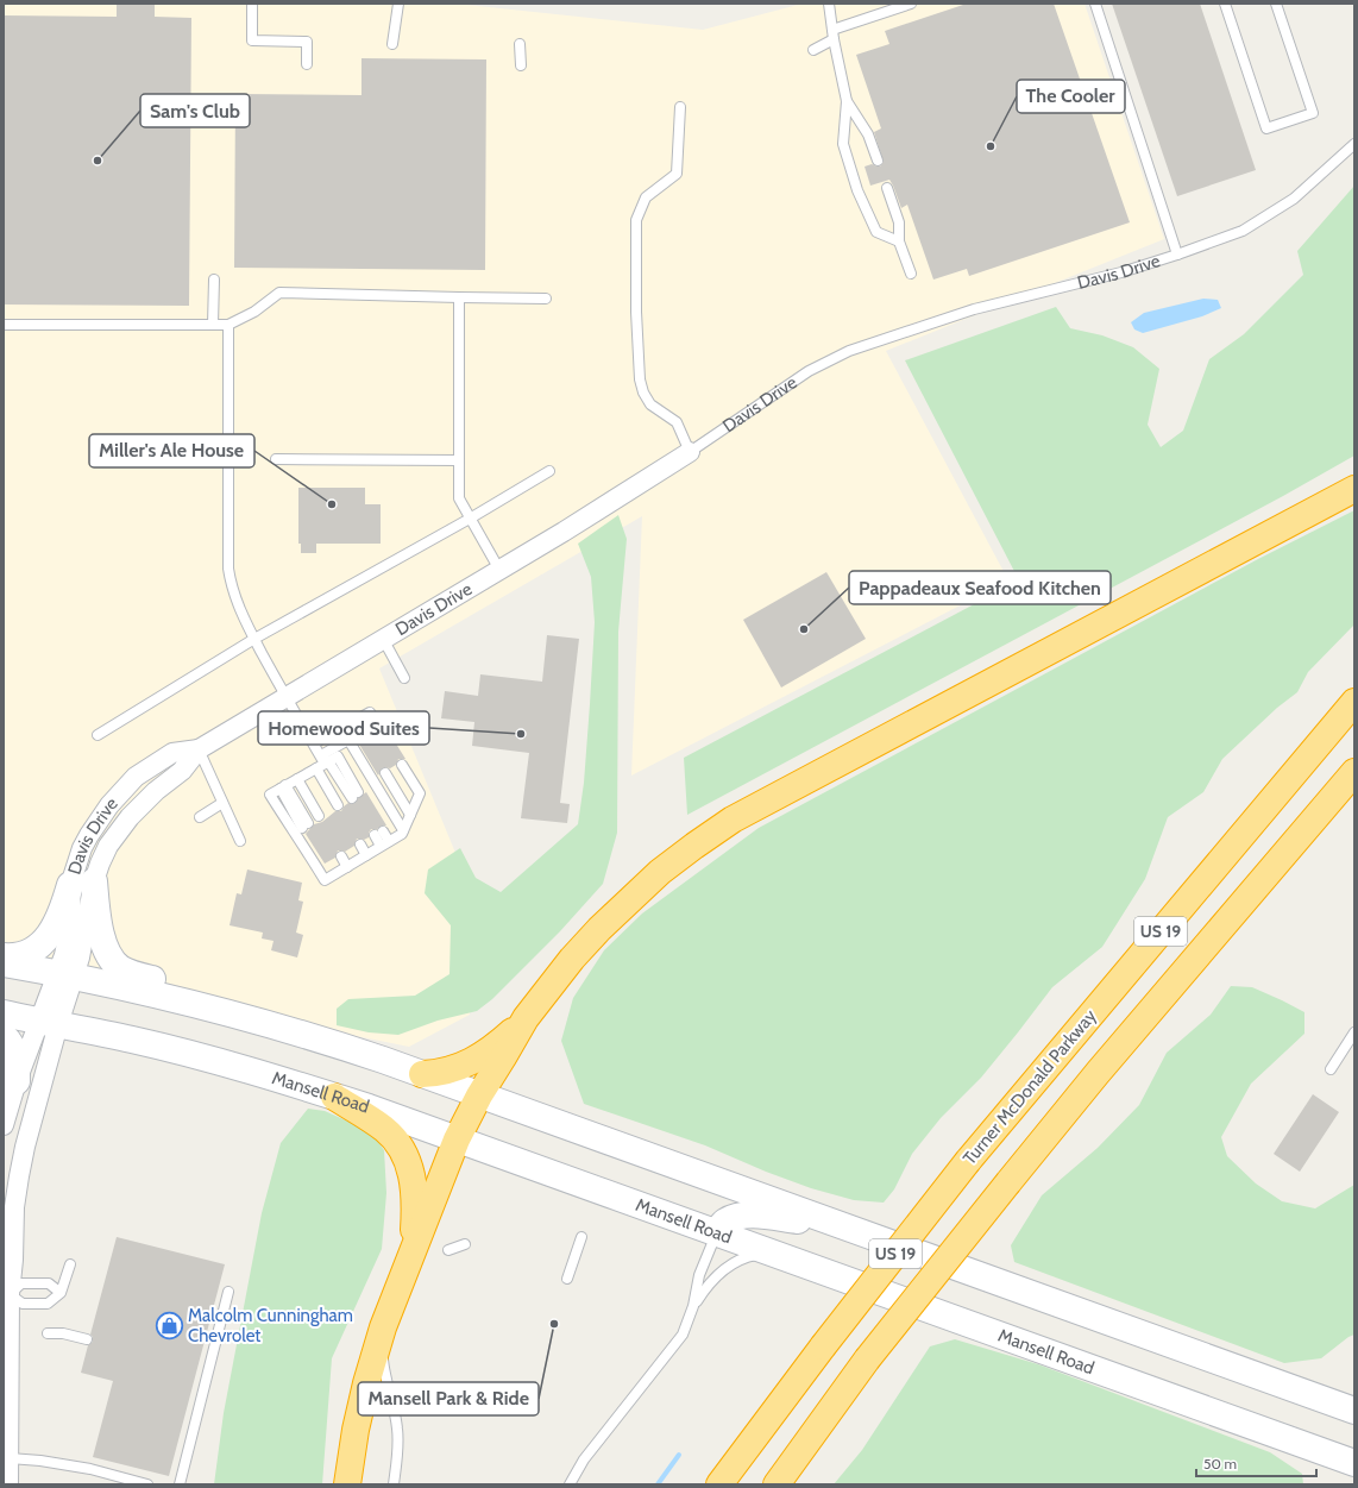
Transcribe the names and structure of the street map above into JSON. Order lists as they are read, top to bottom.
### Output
{
  "streets": {
    "highway": ["US 19", "Turner McDonald Parkway"],
    "main road": ["Mansell Road"],
    "street": ["Davis Drive"]
  },
  "crossings": [
    ["Davis Drive", "Mansell Road"]
  ],
  "places": {
    "other": [
      "The Cooler",
      "Sam's Club",
      "Miller's Ale House",
      "Pappadeaux Seafood Kitchen",
      "Homewood Suites",
      "Mansell Park & Ride"
    ],
    "shop": ["Malcolm Cunningham Chevrolet"]
  },
  "scale_bar": "50 m"
}
